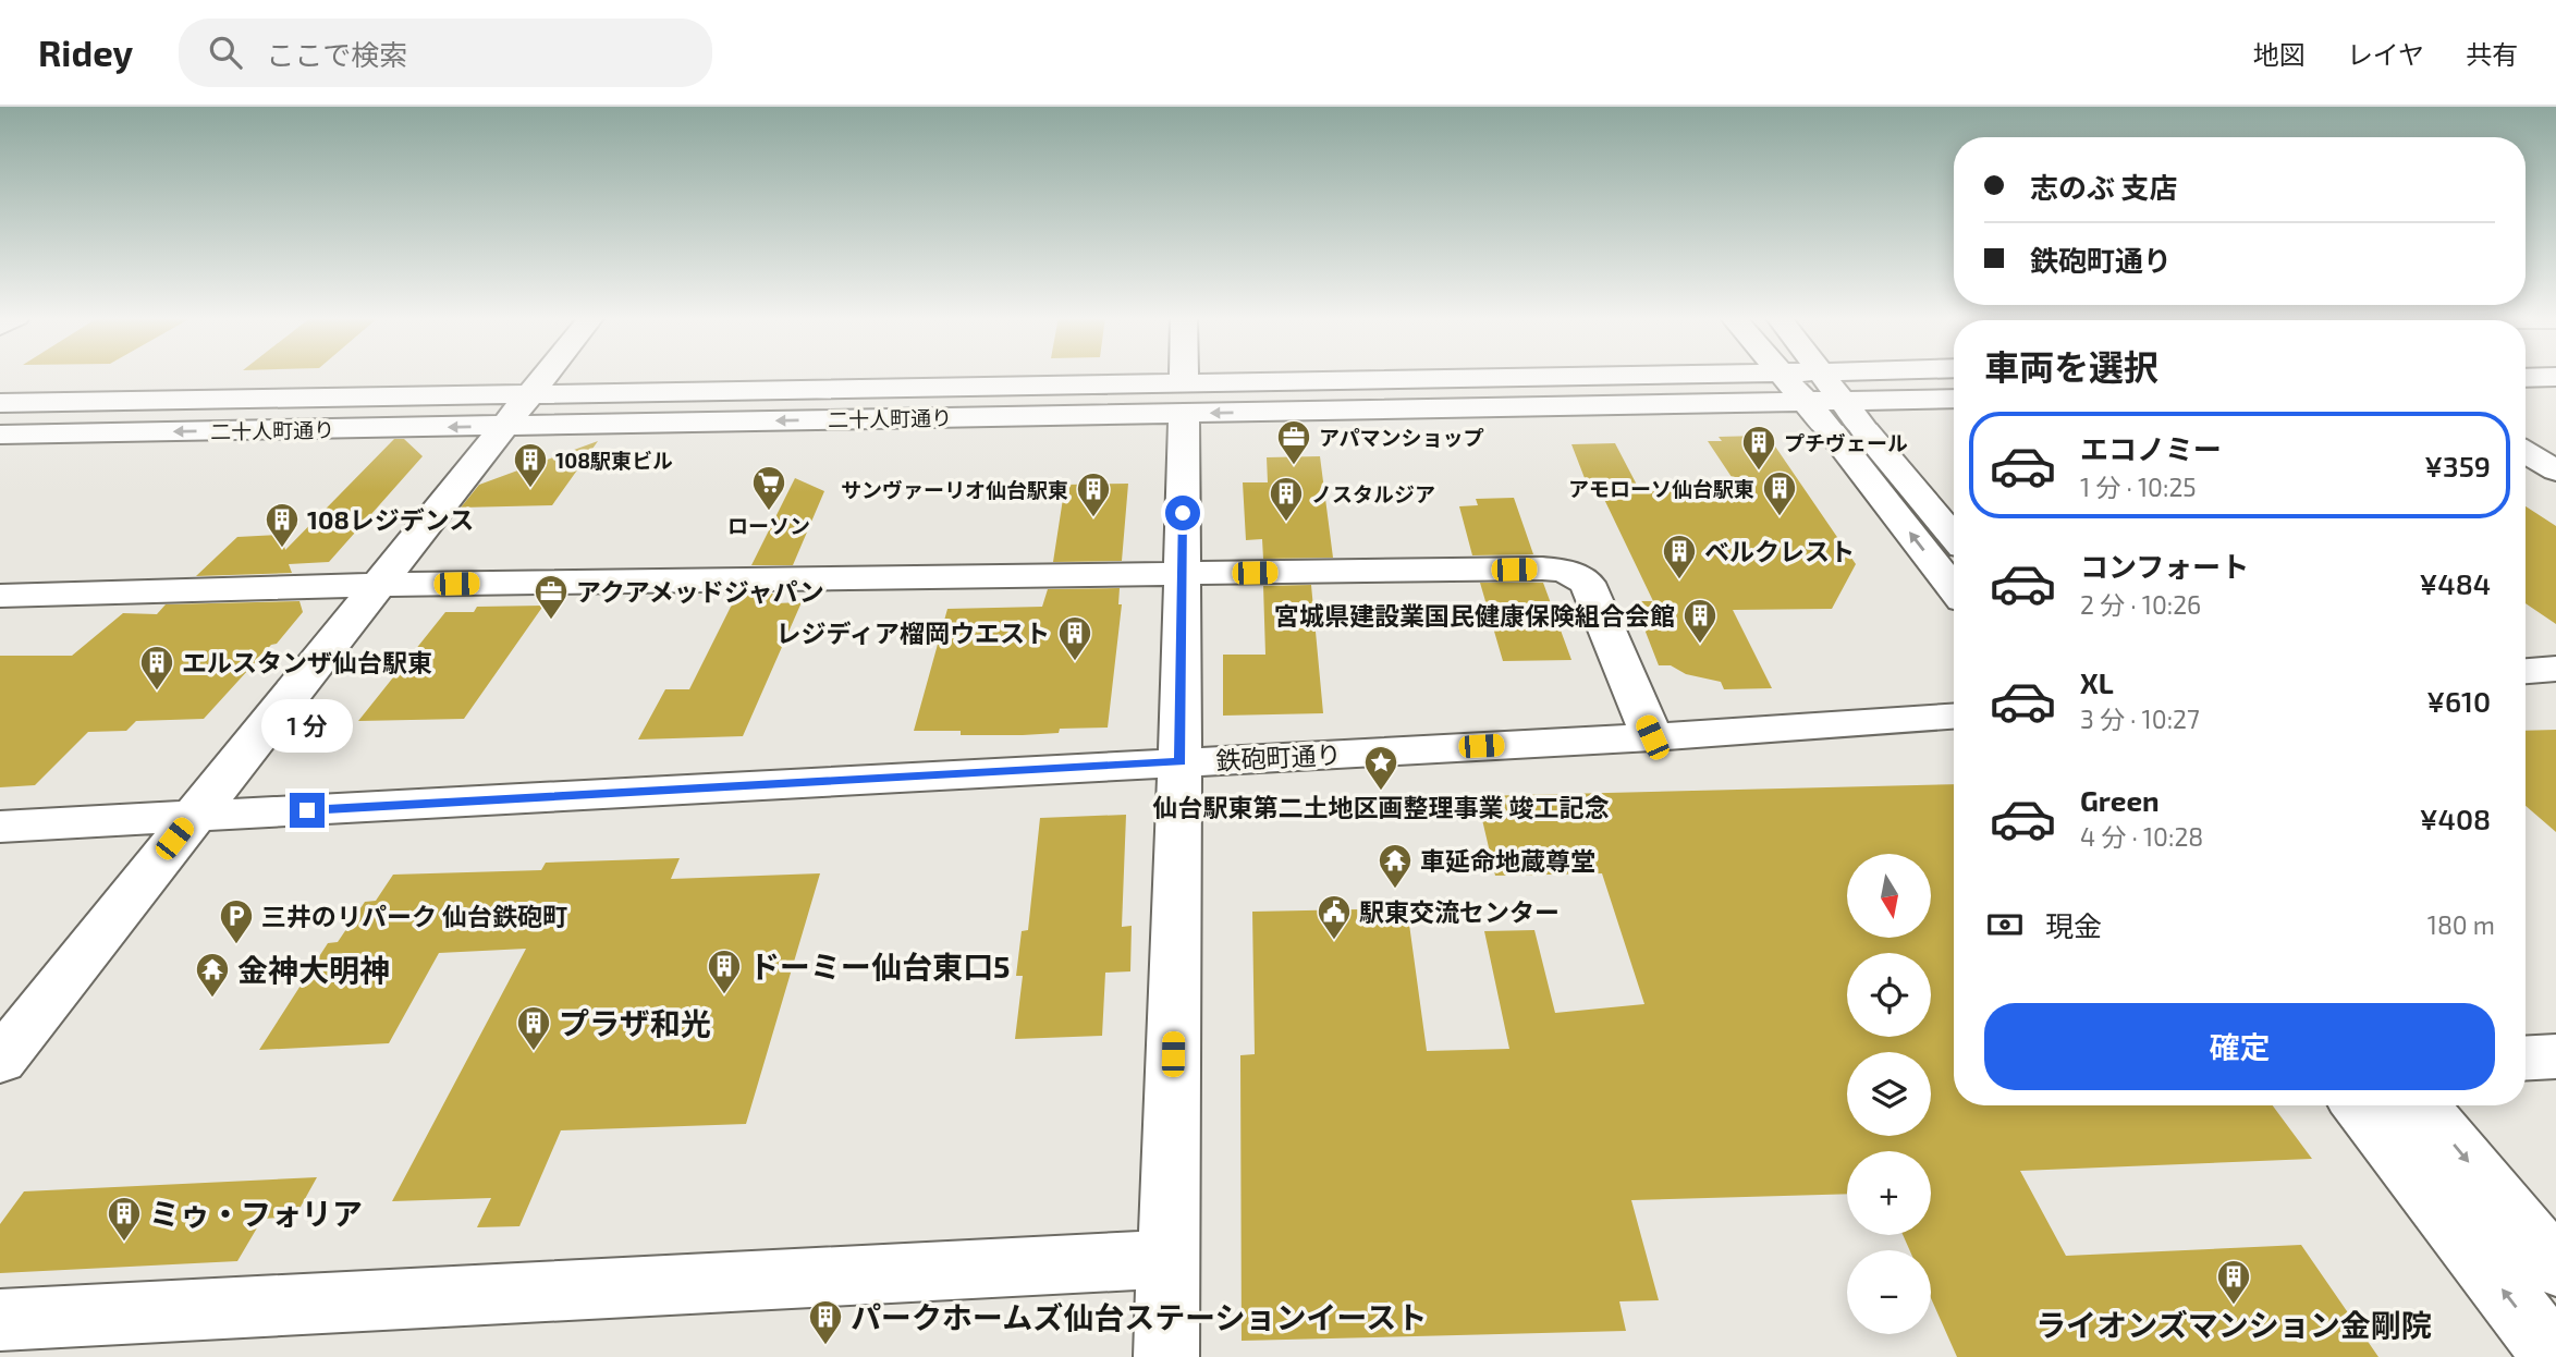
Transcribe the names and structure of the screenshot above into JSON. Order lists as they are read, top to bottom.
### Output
{
  "streets": {
    "street": ["二十人町通り", "鉄砲町通り"]
  },
  "places": {
    "office": ["アパマンショップ", "アクアメッドジャパン"],
    "building": [
      "プチヴェール",
      "108駅東ビル",
      "アモローソ仙台駅東",
      "サンヴァーリオ仙台駅東",
      "ノスタルジア",
      "108レジデンス",
      "ベルクレスト",
      "宮城県建設業国民健康保険組合会館",
      "レジディア榴岡ウエスト",
      "エルスタンザ仙台駅東",
      "ドーミー仙台東口5",
      "プラザ和光",
      "ミゥ・フォリア",
      "ライオンズマンション金剛院",
      "パークホームズ仙台ステーションイースト"
    ],
    "supermarket": ["ローソン"],
    "place": ["仙台駅東第二土地区画整理事業 竣工記念"],
    "temple": ["車延命地蔵尊堂", "金神大明神"],
    "public building": ["駅東交流センター"],
    "parking": ["三井のリパーク 仙台鉄砲町"]
  },
  "north": "bottom",
  "page": {
    "header": "Ridey",
    "search": "ここで検索",
    "nav": ["地図", "レイヤ", "共有"],
    "banner": ["志のぶ 支店", "鉄砲町通り"],
    "heading": "車両を選択",
    "list": [
      {
        "name": "エコノミー",
        "note": "1 分 · 10:25",
        "value": "¥359"
      },
      {
        "name": "コンフォート",
        "note": "2 分 · 10:26",
        "value": "¥484"
      },
      {
        "name": "XL",
        "note": "3 分 · 10:27",
        "value": "¥610"
      },
      {
        "name": "Green",
        "note": "4 分 · 10:28",
        "value": "¥408"
      }
    ],
    "bubble": "1 分",
    "map_buttons": ["+", "−"],
    "pay": ["現金", "180 m"],
    "buttons": "確定"
  }
}
